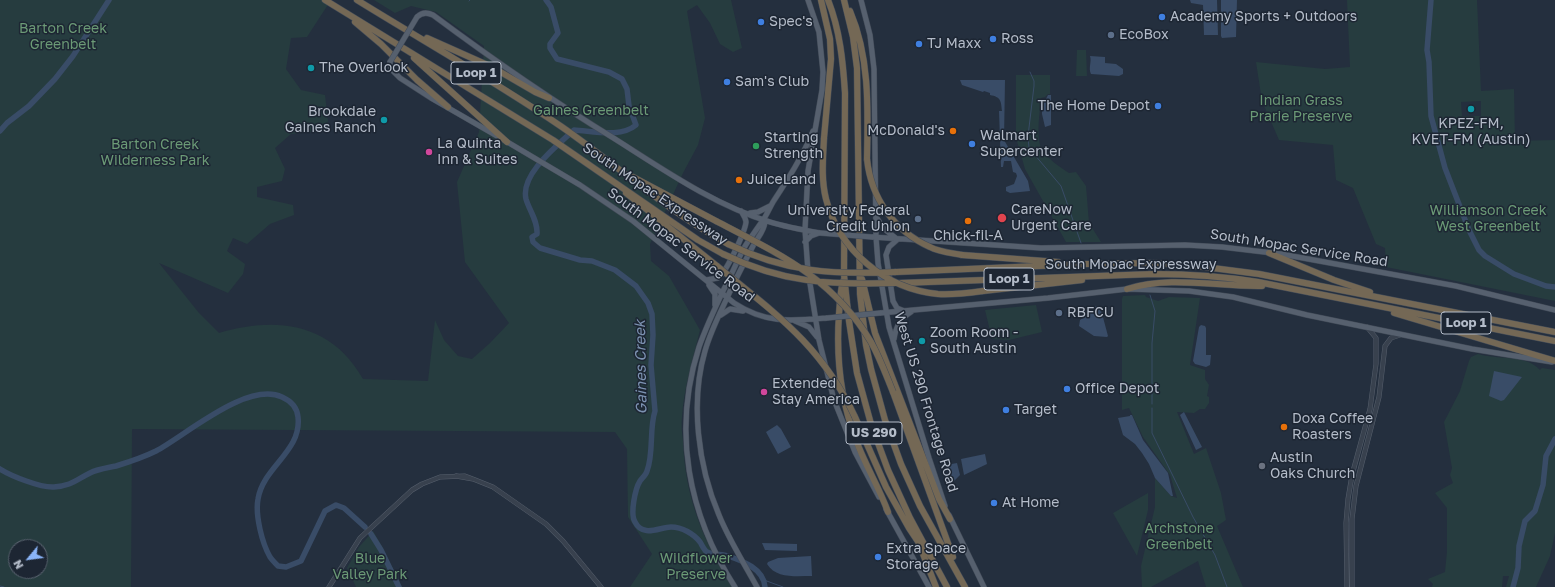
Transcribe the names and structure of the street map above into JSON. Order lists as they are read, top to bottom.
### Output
{
  "streets": {
    "highway": ["Loop 1", "South Mopac Expressway", "US 290"],
    "main road": ["South Mopac Service Road", "West US 290 Frontage Road"]
  },
  "crossings": [
    ["South Mopac Service Road", "West US 290 Frontage Road"]
  ],
  "water": ["Gaines Creek"],
  "parks": [
    "Barton Creek Greenbelt",
    "Indian Grass Prarie Preserve",
    "Gaines Greenbelt",
    "Barton Creek Wilderness Park",
    "Williamson Creek West Greenbelt",
    "Archstone Greenbelt",
    "Blue Valley Park",
    "Wildflower Preserve"
  ],
  "places": [
    "Academy Sports + Outdoors",
    "Spec's",
    "EcoBox",
    "Ross",
    "TJ Maxx",
    "The Overlook",
    "Sam's Club",
    "The Home Depot",
    "KPEZ-FM, KVET-FM (Austin)",
    "Brookdale Gaines Ranch",
    "McDonald's",
    "Walmart Supercenter",
    "Starting Strength",
    "La Quinta Inn & Suites",
    "JuiceLand",
    "CareNow Urgent Care",
    "University Federal Credit Union",
    "Chick-fil-A",
    "RBFCU",
    "Zoom Room - South Austin",
    "Office Depot",
    "Extended Stay America",
    "Target",
    "Doxa Coffee Roasters",
    "Austin Oaks Church",
    "At Home",
    "Extra Space Storage"
  ],
  "north": "bottom left"
}
